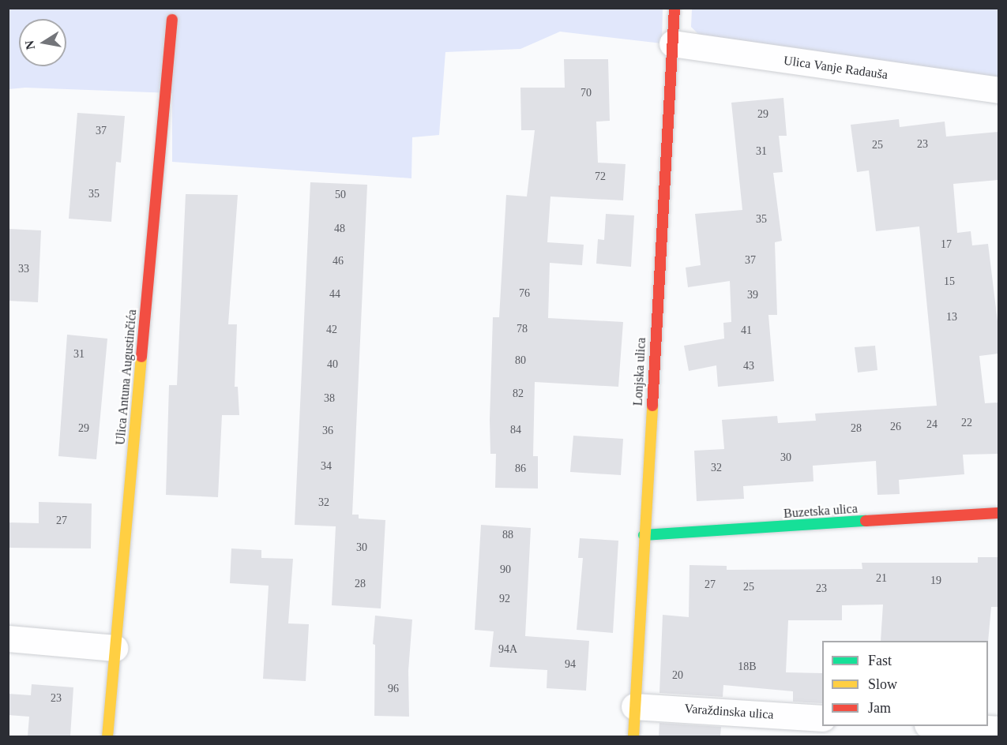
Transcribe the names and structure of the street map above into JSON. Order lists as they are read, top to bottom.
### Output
{
  "streets": {
    "street": [
      "Ulica Vanje Radauša",
      "Lonjska ulica",
      "Ulica Antuna Augustinčića",
      "Buzetska ulica",
      "Varaždinska ulica"
    ]
  },
  "crossings": [
    ["Ulica Vanje Radauša", "Lonjska ulica"],
    ["Lonjska ulica", "Buzetska ulica"],
    ["Lonjska ulica", "Varaždinska ulica"]
  ],
  "house_numbers": [
    "70",
    "29",
    "37",
    "23",
    "25",
    "31",
    "72",
    "35",
    "50",
    "35",
    "48",
    "17",
    "37",
    "46",
    "33",
    "15",
    "76",
    "44",
    "39",
    "13",
    "78",
    "42",
    "41",
    "31",
    "80",
    "40",
    "43",
    "82",
    "38",
    "22",
    "24",
    "26",
    "29",
    "28",
    "84",
    "36",
    "30",
    "34",
    "32",
    "86",
    "32",
    "27",
    "88",
    "30",
    "90",
    "21",
    "19",
    "28",
    "27",
    "25",
    "23",
    "92",
    "94A",
    "94",
    "18B",
    "20",
    "96",
    "23"
  ],
  "legend": ["Fast", "Slow", "Jam"],
  "north": "left"
}
